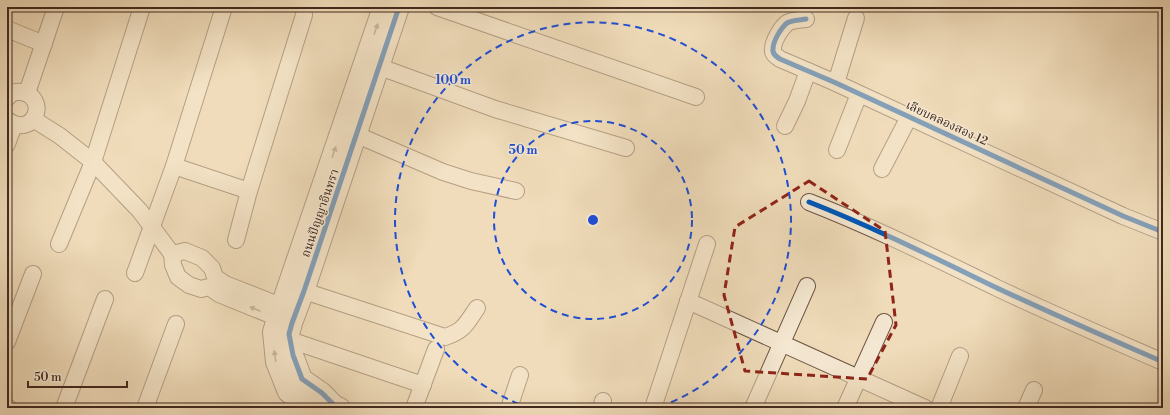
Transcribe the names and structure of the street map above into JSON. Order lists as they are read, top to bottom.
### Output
{
  "streets": {
    "street": ["เลียบคลองสอง 12", "ถนนปัญญาอินทรา"]
  },
  "scale_bar": "50 m",
  "rings": ["100 m", "50 m"]
}
